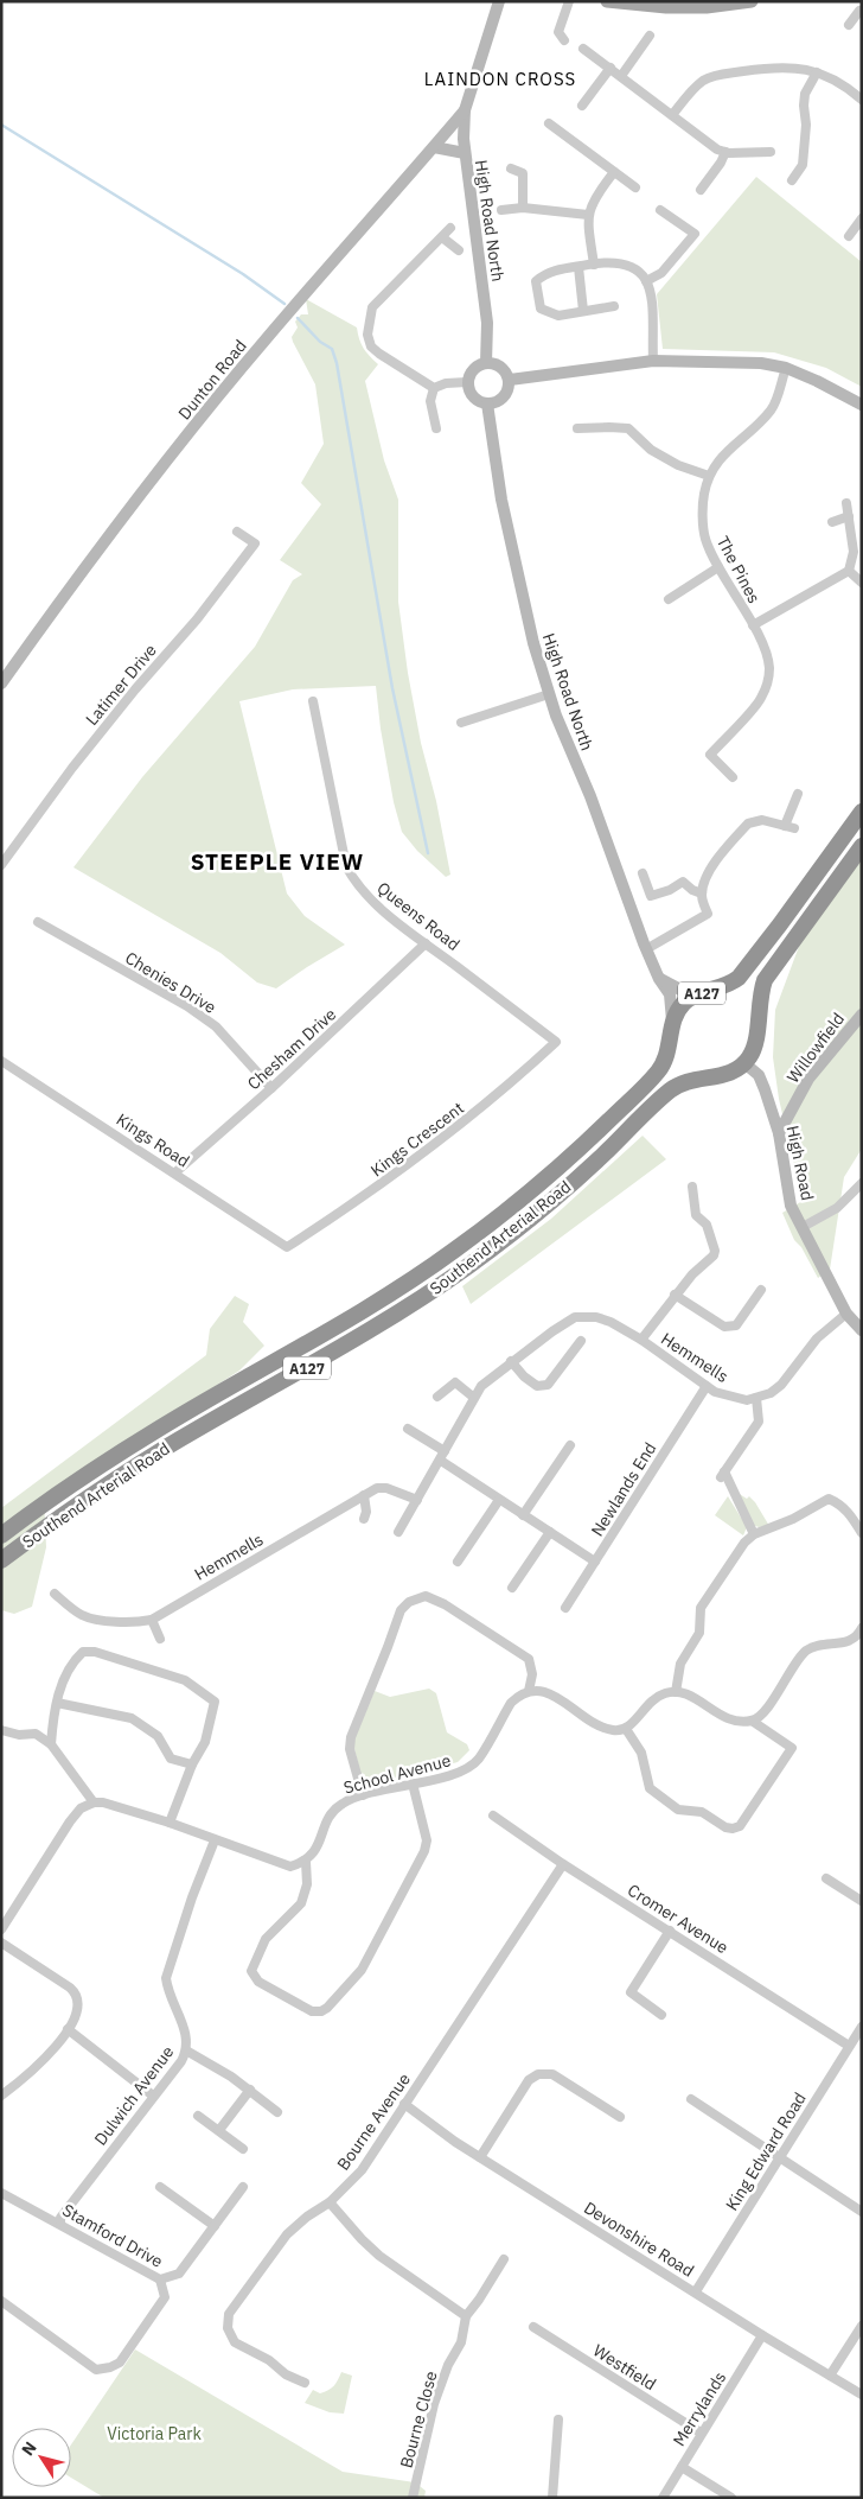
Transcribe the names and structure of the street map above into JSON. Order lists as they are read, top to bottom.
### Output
{
  "streets": {
    "highway": ["A127", "Southend Arterial Road"],
    "street": [
      "High Road North",
      "Dunton Road",
      "The Pines",
      "Latimer Drive",
      "Queens Road",
      "Chenies Drive",
      "Willowfield",
      "Chesham Drive",
      "Kings Crescent",
      "Kings Road",
      "High Road",
      "Hemmells",
      "Newlands End",
      "School Avenue",
      "Cromer Avenue",
      "Dulwich Avenue",
      "Bourne Avenue",
      "King Edward Road",
      "Stamford Drive",
      "Devonshire Road",
      "Westfield",
      "Merrylands",
      "Bourne Close"
    ]
  },
  "crossings": [
    ["High Road North", "Dunton Road"],
    ["High Road North", "Southend Arterial Road"],
    ["Queens Road", "Chesham Drive"],
    ["Queens Road", "Kings Crescent"],
    ["Chenies Drive", "Chesham Drive"],
    ["Willowfield", "High Road"],
    ["Chesham Drive", "Kings Road"],
    ["Kings Crescent", "Kings Road"],
    ["High Road", "Southend Arterial Road"],
    ["Hemmells", "Newlands End"],
    ["Cromer Avenue", "Bourne Avenue"],
    ["Cromer Avenue", "King Edward Road"],
    ["Dulwich Avenue", "Stamford Drive"],
    ["Bourne Avenue", "Devonshire Road"],
    ["King Edward Road", "Devonshire Road"],
    ["Devonshire Road", "Merrylands"],
    ["Westfield", "Merrylands"]
  ],
  "districts": ["LAINDON CROSS", "STEEPLE VIEW"],
  "parks": ["Victoria Park"],
  "north": "top left"
}
